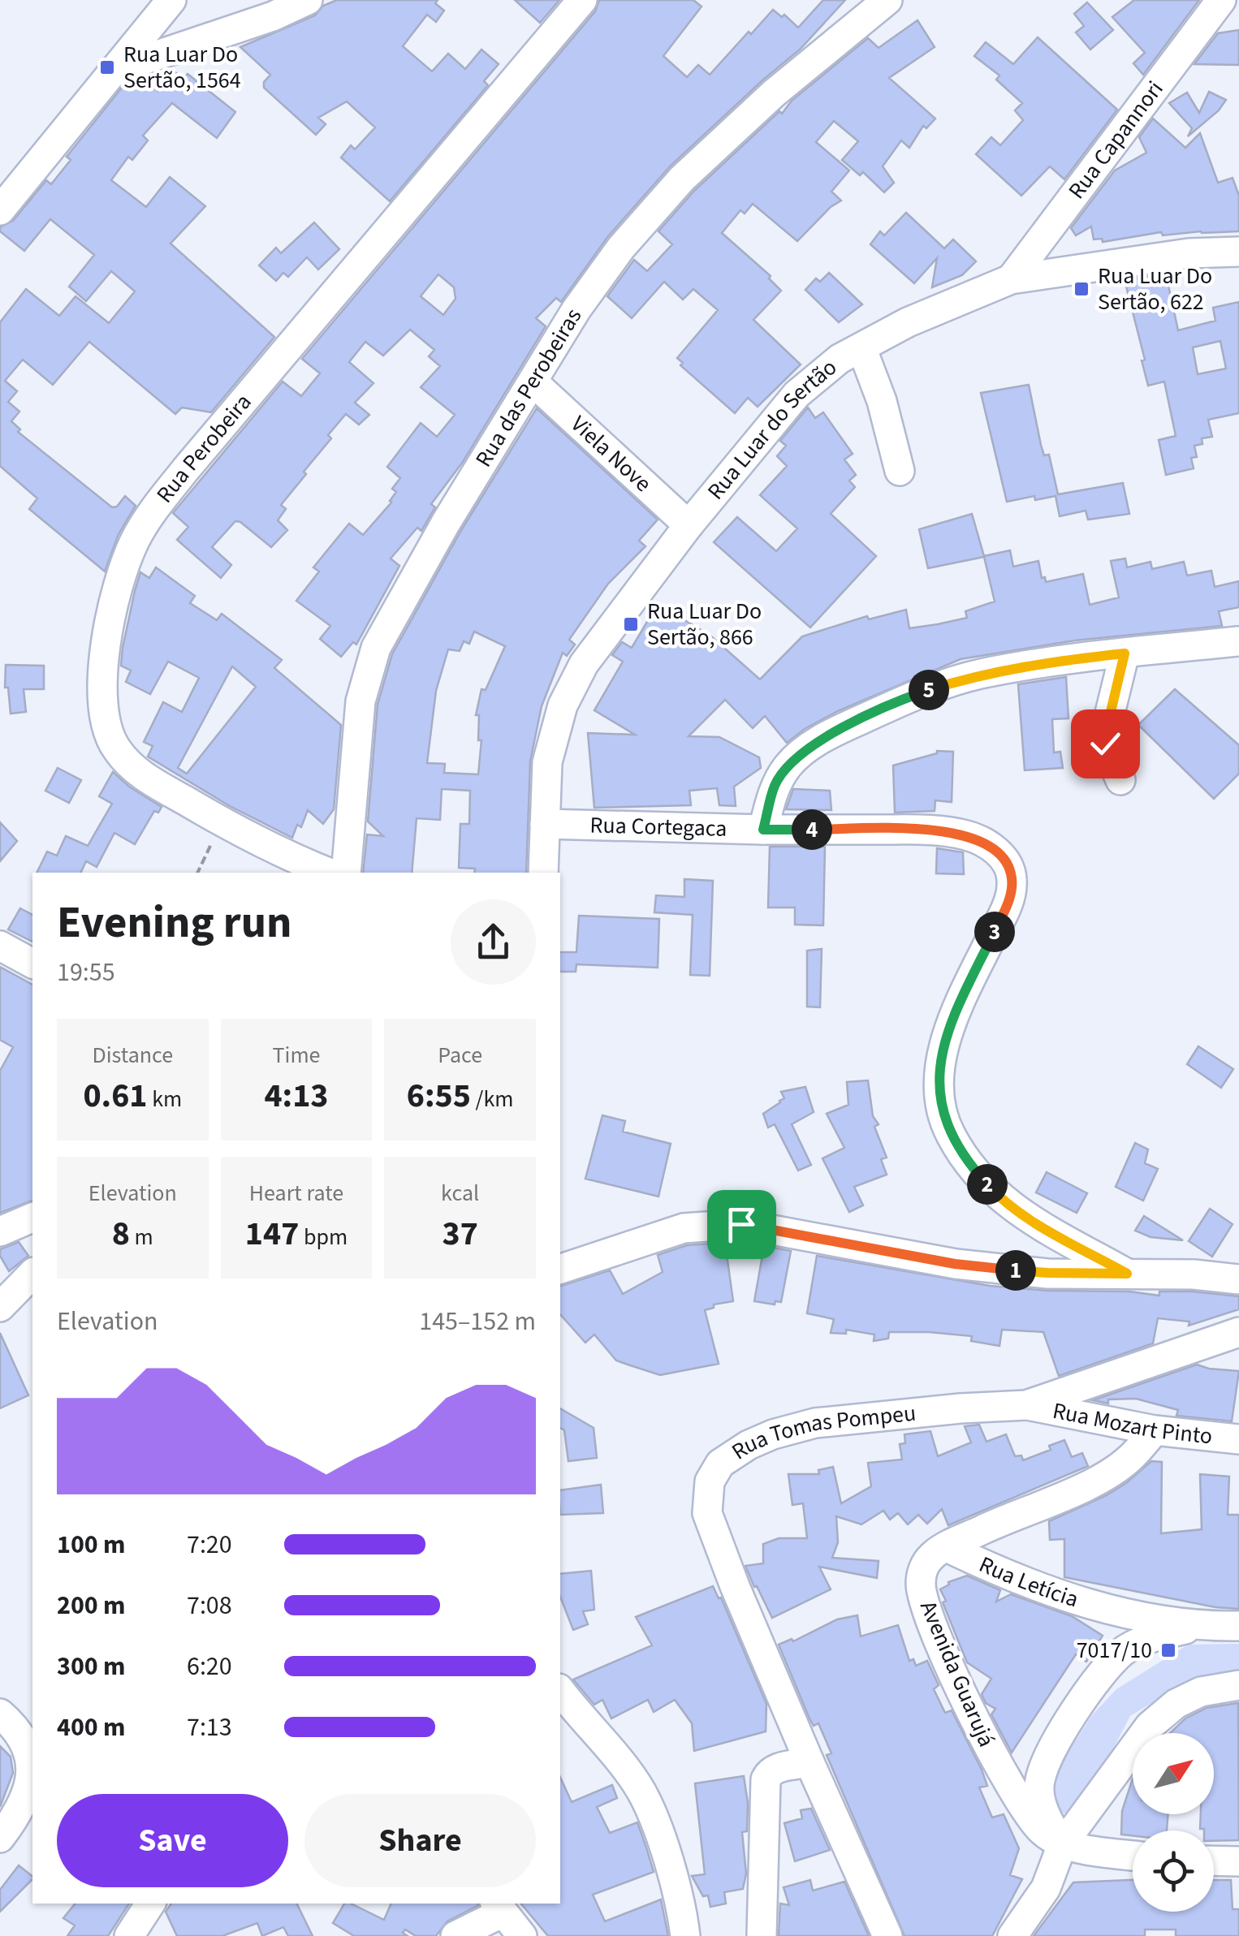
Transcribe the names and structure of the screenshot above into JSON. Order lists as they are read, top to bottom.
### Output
{
  "streets": {
    "street": [
      "Rua Capannori",
      "Rua das Perobeiras",
      "Rua Luar do Sertão",
      "Rua Perobeira",
      "Viela Nove",
      "Rua Cortegaca",
      "Rua Mozart Pinto",
      "Rua Tomas Pompeu",
      "Rua Letícia",
      "Avenida Guarujá"
    ]
  },
  "crossings": [
    ["Rua Capannori", "Rua Luar do Sertão"],
    ["Rua das Perobeiras", "Viela Nove"],
    ["Rua Luar do Sertão", "Viela Nove"],
    ["Rua Luar do Sertão", "Rua Cortegaca"],
    ["Rua Mozart Pinto", "Rua Tomas Pompeu"],
    ["Rua Mozart Pinto", "Avenida Guarujá"],
    ["Rua Letícia", "Avenida Guarujá"]
  ],
  "places": {
    "transit": [
      "Rua Luar Do Sertão, 1564",
      "Rua Luar Do Sertão, 622",
      "Rua Luar Do Sertão, 866",
      "7017/10"
    ]
  },
  "north": "top right",
  "page": {
    "pins": [
      "5",
      "4",
      "3",
      "2",
      "1"
    ],
    "heading": ["Evening run", "19:55"],
    "stats": [
      ["Distance", "0.61 km"],
      ["Time", "4:13"],
      ["Pace", "6:55 /km"],
      ["Elevation", "8 m"],
      ["Heart rate", "147 bpm"],
      ["kcal", "37"]
    ],
    "chart": ["Elevation", "145–152 m"],
    "list": [
      {
        "name": "100 m",
        "note": "7:20"
      },
      {
        "name": "200 m",
        "note": "7:08"
      },
      {
        "name": "300 m",
        "note": "6:20"
      },
      {
        "name": "400 m",
        "note": "7:13"
      }
    ],
    "buttons": ["Save", "Share"]
  }
}
